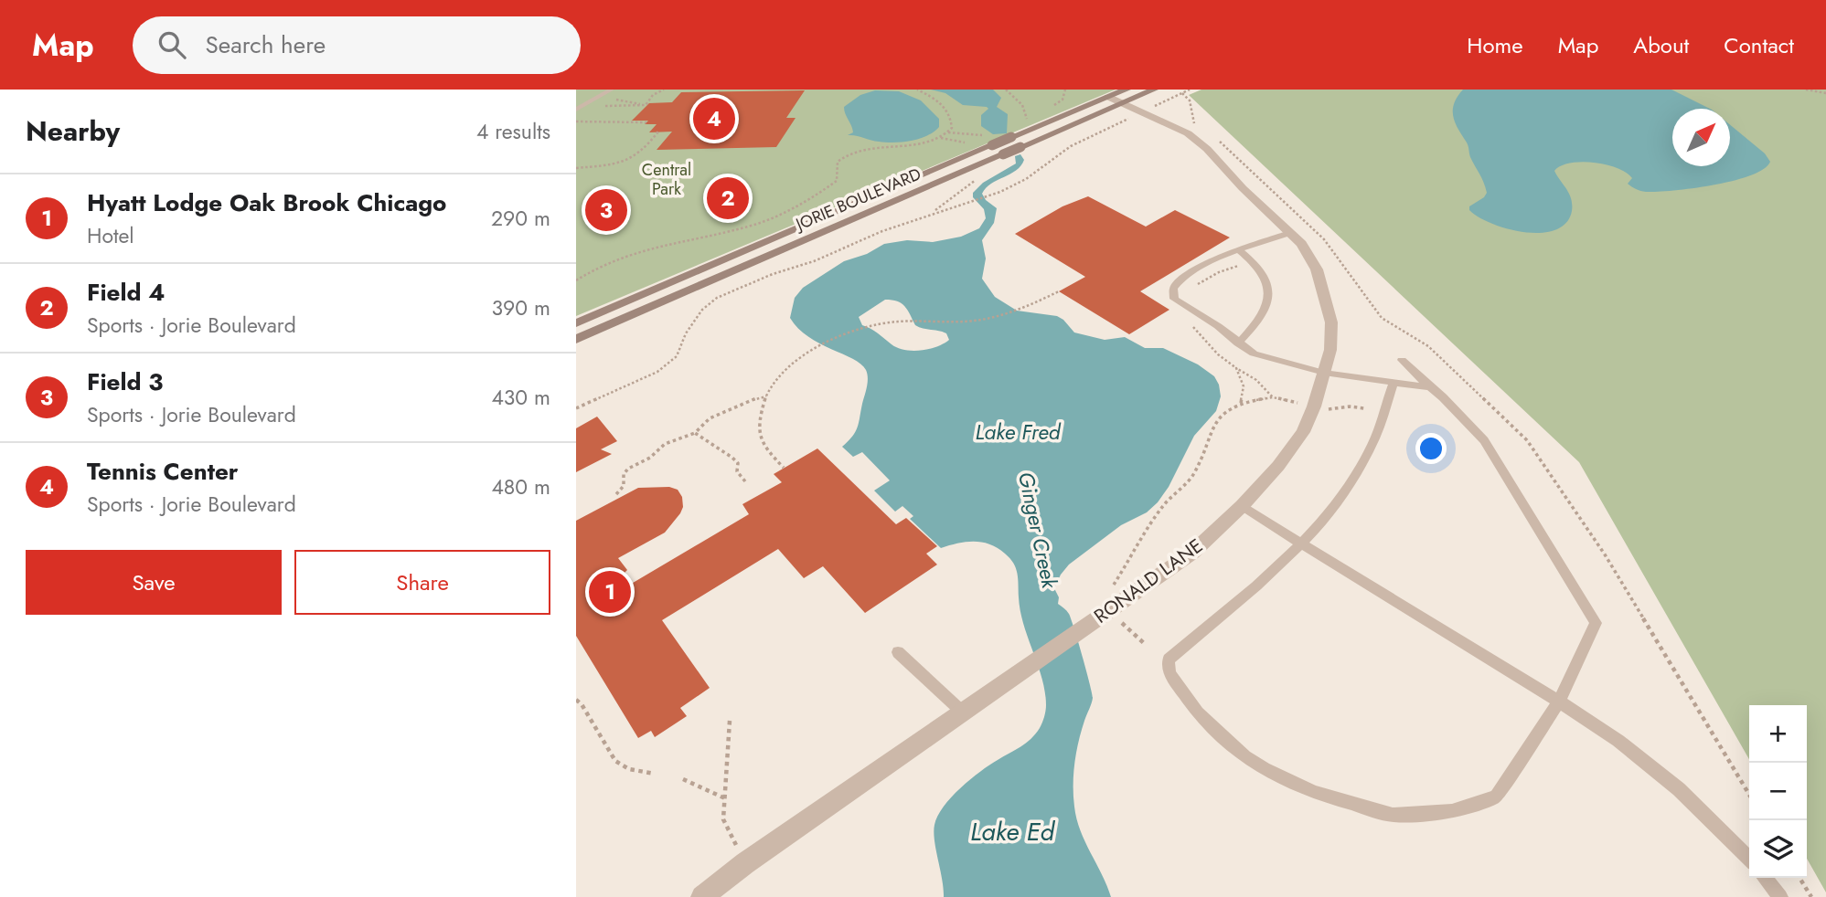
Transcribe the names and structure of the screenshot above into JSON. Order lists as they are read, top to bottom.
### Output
{
  "streets": {
    "main road": ["JORIE BOULEVARD"],
    "street": ["RONALD LANE"]
  },
  "crossings": [
    ["JORIE BOULEVARD", "RONALD LANE"]
  ],
  "water": ["Lake Fred", "Ginger Creek", "Lake Ed"],
  "parks": ["Central Park"],
  "north": "top right",
  "page": {
    "header": "Map",
    "search": "Search here",
    "nav": [
      "Home",
      "Map",
      "About",
      "Contact"
    ],
    "heading": ["Nearby", "4 results"],
    "pins": [
      "4",
      "2",
      "3",
      "1"
    ],
    "list": [
      {
        "mark": "1",
        "name": "Hyatt Lodge Oak Brook Chicago",
        "note": "Hotel",
        "value": "290 m"
      },
      {
        "mark": "2",
        "name": "Field 4",
        "note": "Sports · Jorie Boulevard",
        "value": "390 m"
      },
      {
        "mark": "3",
        "name": "Field 3",
        "note": "Sports · Jorie Boulevard",
        "value": "430 m"
      },
      {
        "mark": "4",
        "name": "Tennis Center",
        "note": "Sports · Jorie Boulevard",
        "value": "480 m"
      }
    ],
    "buttons": ["Save", "Share"],
    "map_buttons": ["+", "−"]
  }
}
